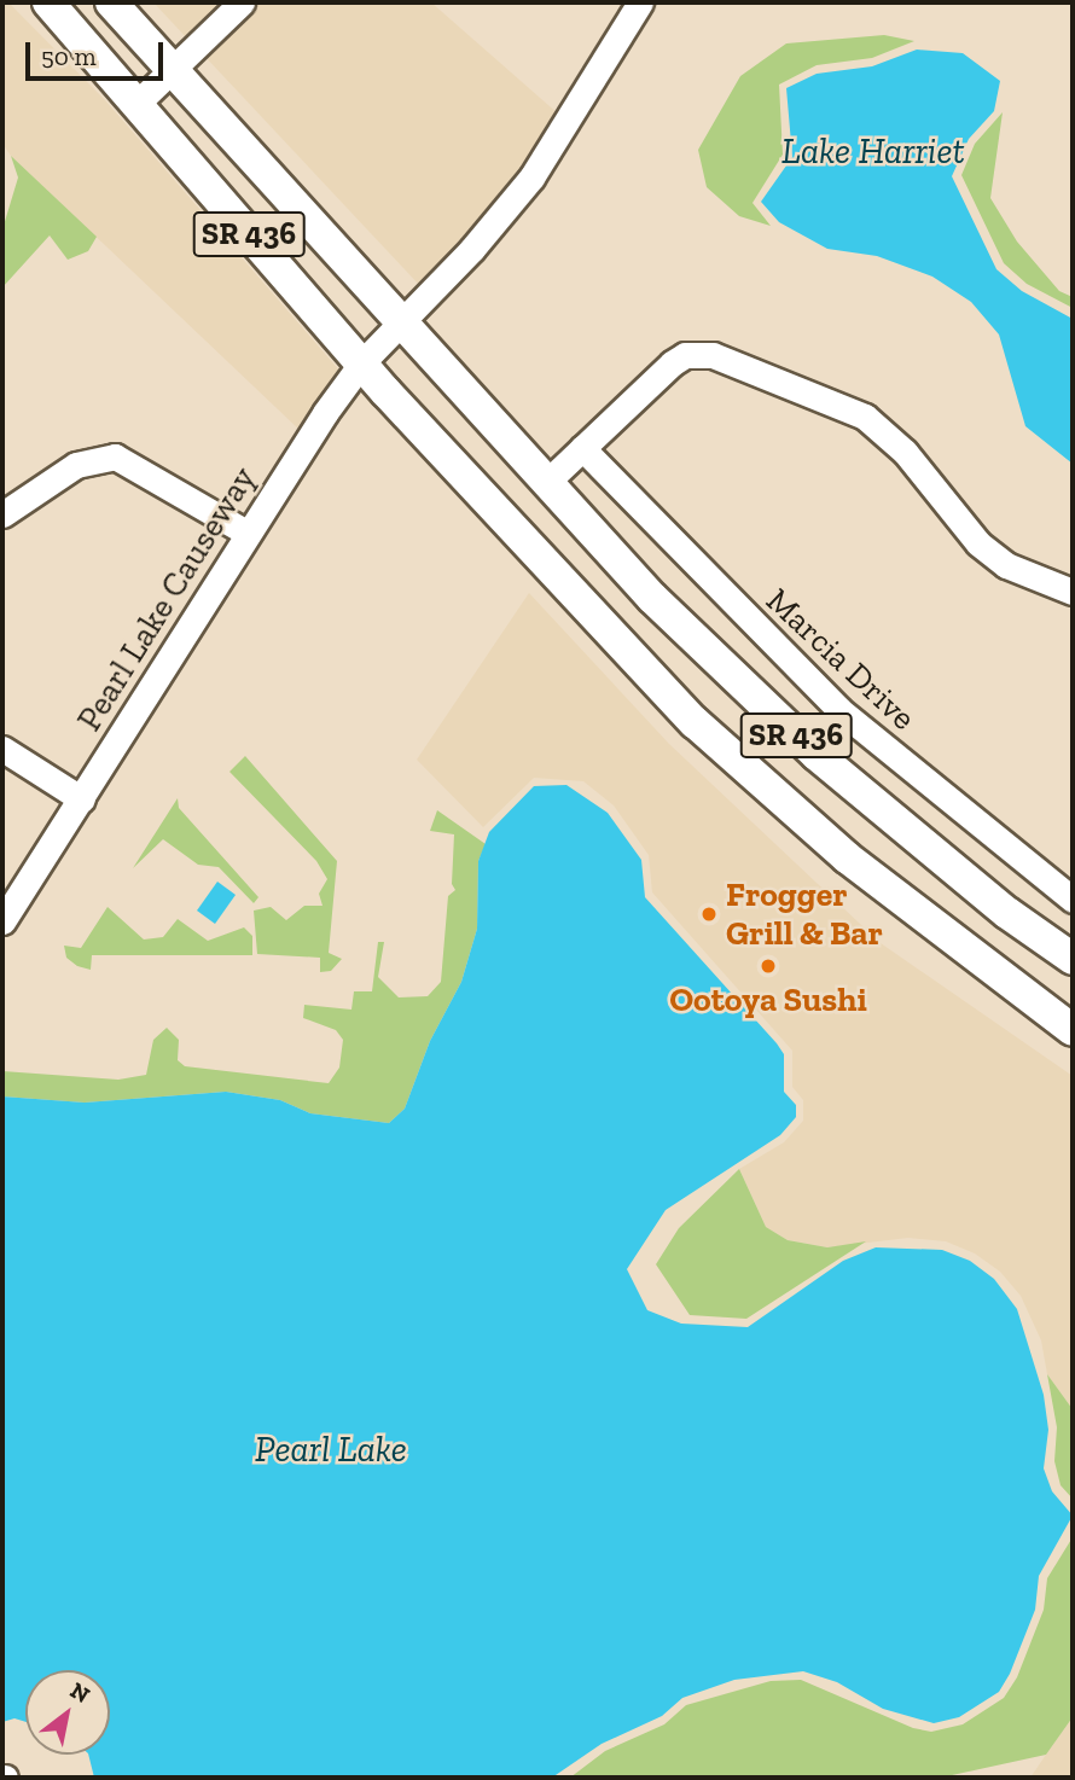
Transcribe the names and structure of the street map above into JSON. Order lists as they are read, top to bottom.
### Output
{
  "streets": {
    "main road": ["SR 436"],
    "street": ["Pearl Lake Causeway", "Marcia Drive"]
  },
  "crossings": [
    ["SR 436", "Pearl Lake Causeway"]
  ],
  "water": ["Lake Harriet", "Pearl Lake"],
  "places": ["Frogger Grill & Bar", "Ootoya Sushi"],
  "scale_bar": "50 m",
  "north": "top right"
}
